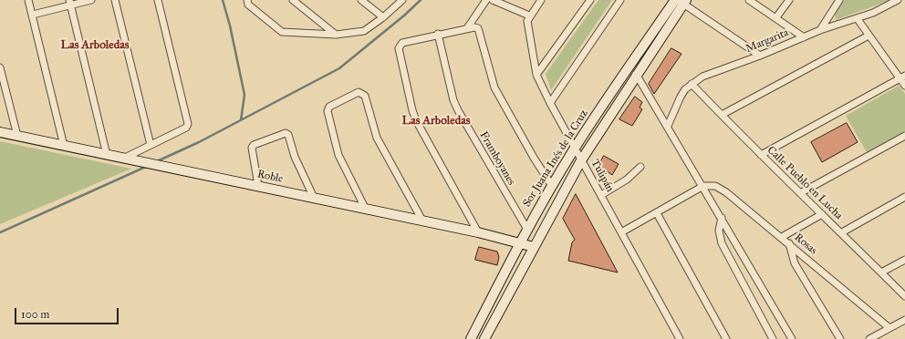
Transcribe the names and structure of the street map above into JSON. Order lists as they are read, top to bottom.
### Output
{
  "streets": {
    "main road": ["Sor Juana Inés de la Cruz", "Roble"],
    "street": [
      "Margarita",
      "Framboyanes",
      "Tulipán",
      "Calle Pueblo en Lucha",
      "Rosas"
    ]
  },
  "crossings": [
    ["Margarita", "Calle Pueblo en Lucha"],
    ["Framboyanes", "Sor Juana Inés de la Cruz"],
    ["Sor Juana Inés de la Cruz", "Tulipán"],
    ["Sor Juana Inés de la Cruz", "Roble"]
  ],
  "districts": ["Las Arboledas", "Las Arboledas"],
  "scale_bar": "100 m"
}
